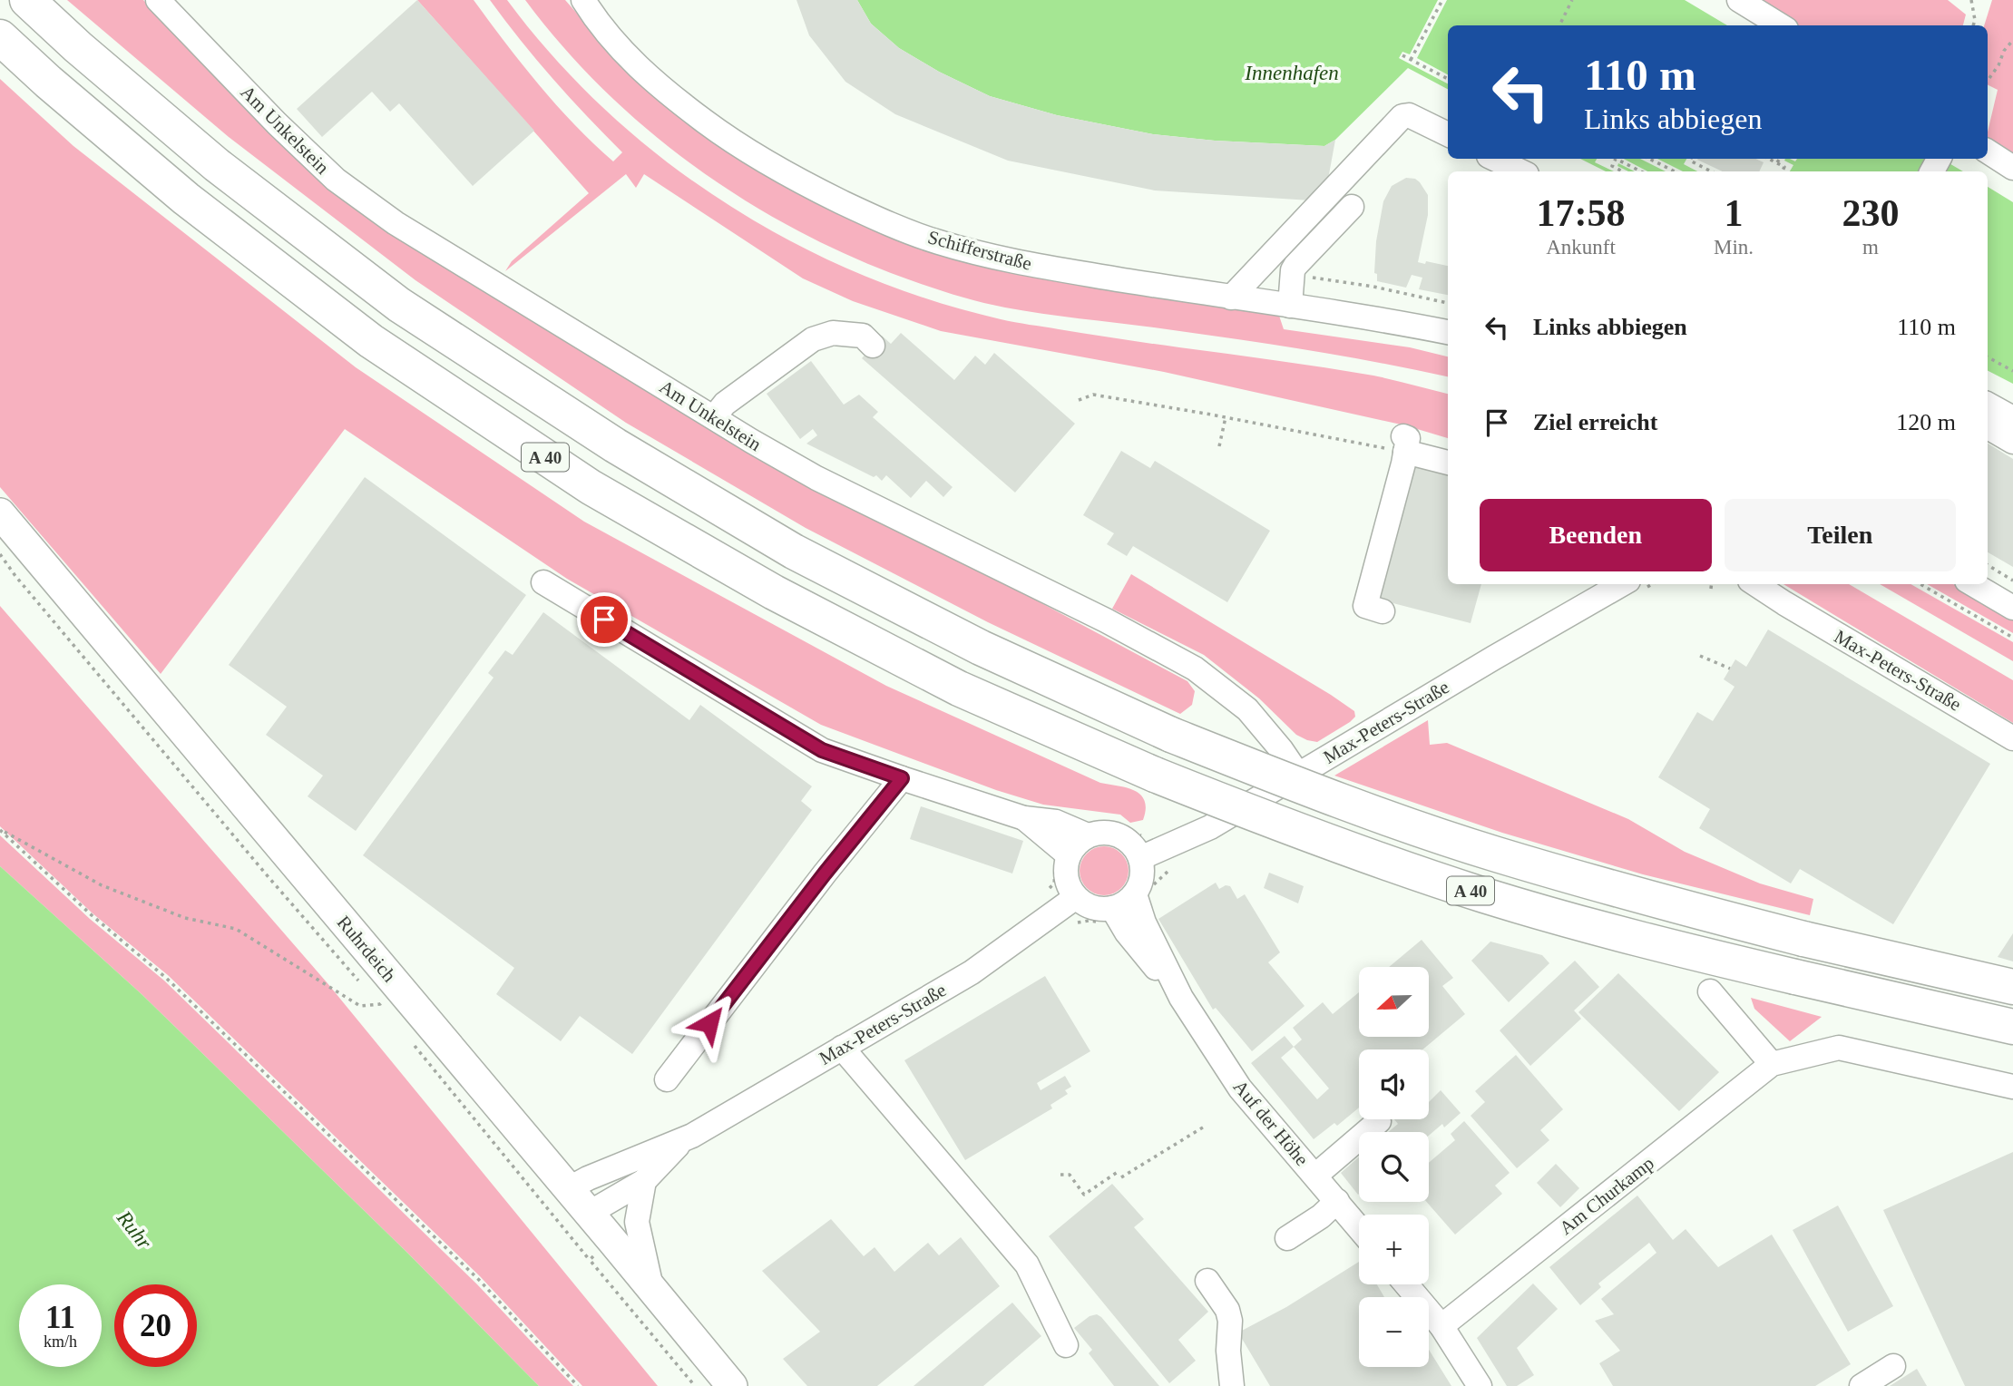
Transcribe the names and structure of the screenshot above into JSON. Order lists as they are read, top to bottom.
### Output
{
  "streets": {
    "highway": ["A 40"],
    "main road": ["Ruhrdeich"],
    "street": [
      "Am Unkelstein",
      "Schifferstraße",
      "Max-Peters-Straße",
      "Auf der Höhe",
      "Am Churkamp"
    ]
  },
  "crossings": [
    ["Am Unkelstein", "Max-Peters-Straße"],
    ["Max-Peters-Straße", "Ruhrdeich"],
    ["Max-Peters-Straße", "Auf der Höhe"]
  ],
  "water": ["Innenhafen", "Ruhr"],
  "north": "left",
  "page": {
    "turn": ["110 m", "Links abbiegen"],
    "eta": [
      "17:58",
      "Ankunft",
      "1",
      "Min.",
      "230",
      "m"
    ],
    "list": [
      {
        "name": "Links abbiegen",
        "value": "110 m"
      },
      {
        "name": "Ziel erreicht",
        "value": "120 m"
      }
    ],
    "buttons": ["Beenden", "Teilen"],
    "map_buttons": ["+", "−"],
    "speed": "11 km/h",
    "limit": "20"
  }
}
